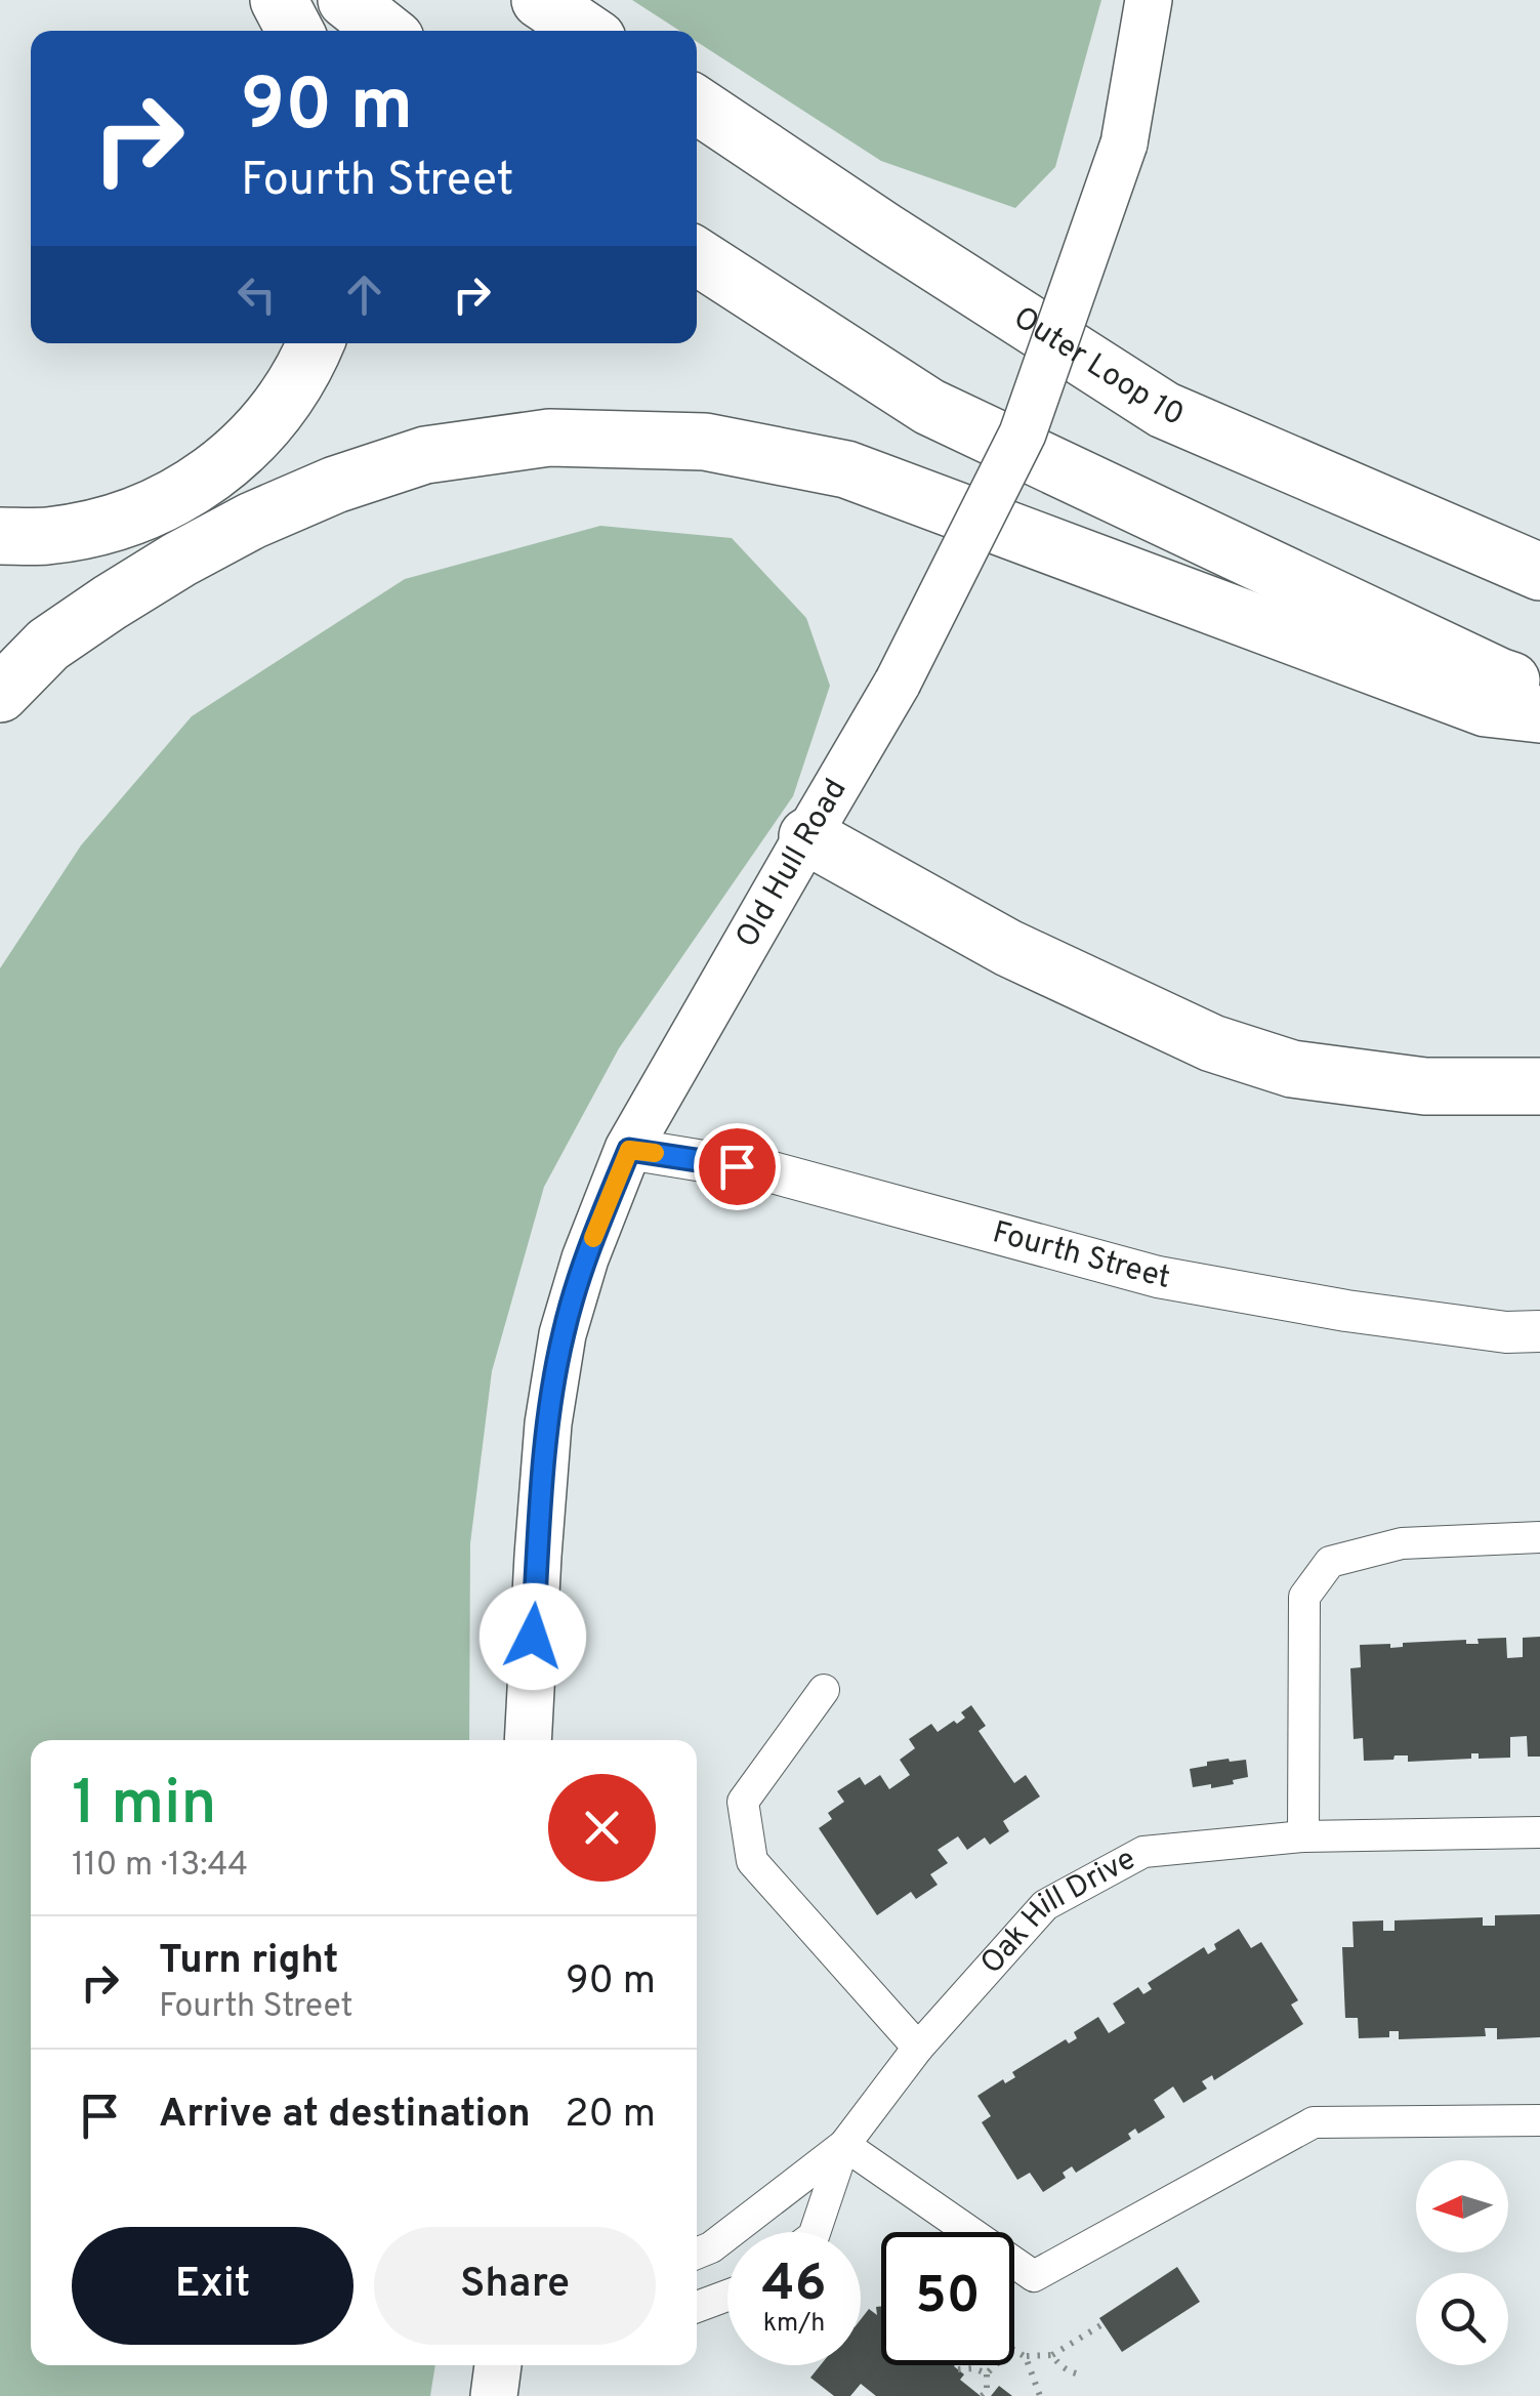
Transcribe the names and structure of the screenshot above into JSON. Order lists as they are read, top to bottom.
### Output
{
  "streets": {
    "highway": ["Outer Loop 10"],
    "main road": ["Old Hull Road"],
    "street": ["Fourth Street", "Oak Hill Drive"]
  },
  "crossings": [
    ["Old Hull Road", "Fourth Street"]
  ],
  "north": "left",
  "page": {
    "turn": ["90 m", "Fourth Street"],
    "heading": ["1 min", "110 m · 13:44"],
    "list": [
      {
        "name": "Turn right",
        "note": "Fourth Street",
        "value": "90 m"
      },
      {
        "name": "Arrive at destination",
        "value": "20 m"
      }
    ],
    "buttons": ["Exit", "Share"],
    "speed": "46 km/h",
    "limit": "50"
  }
}
